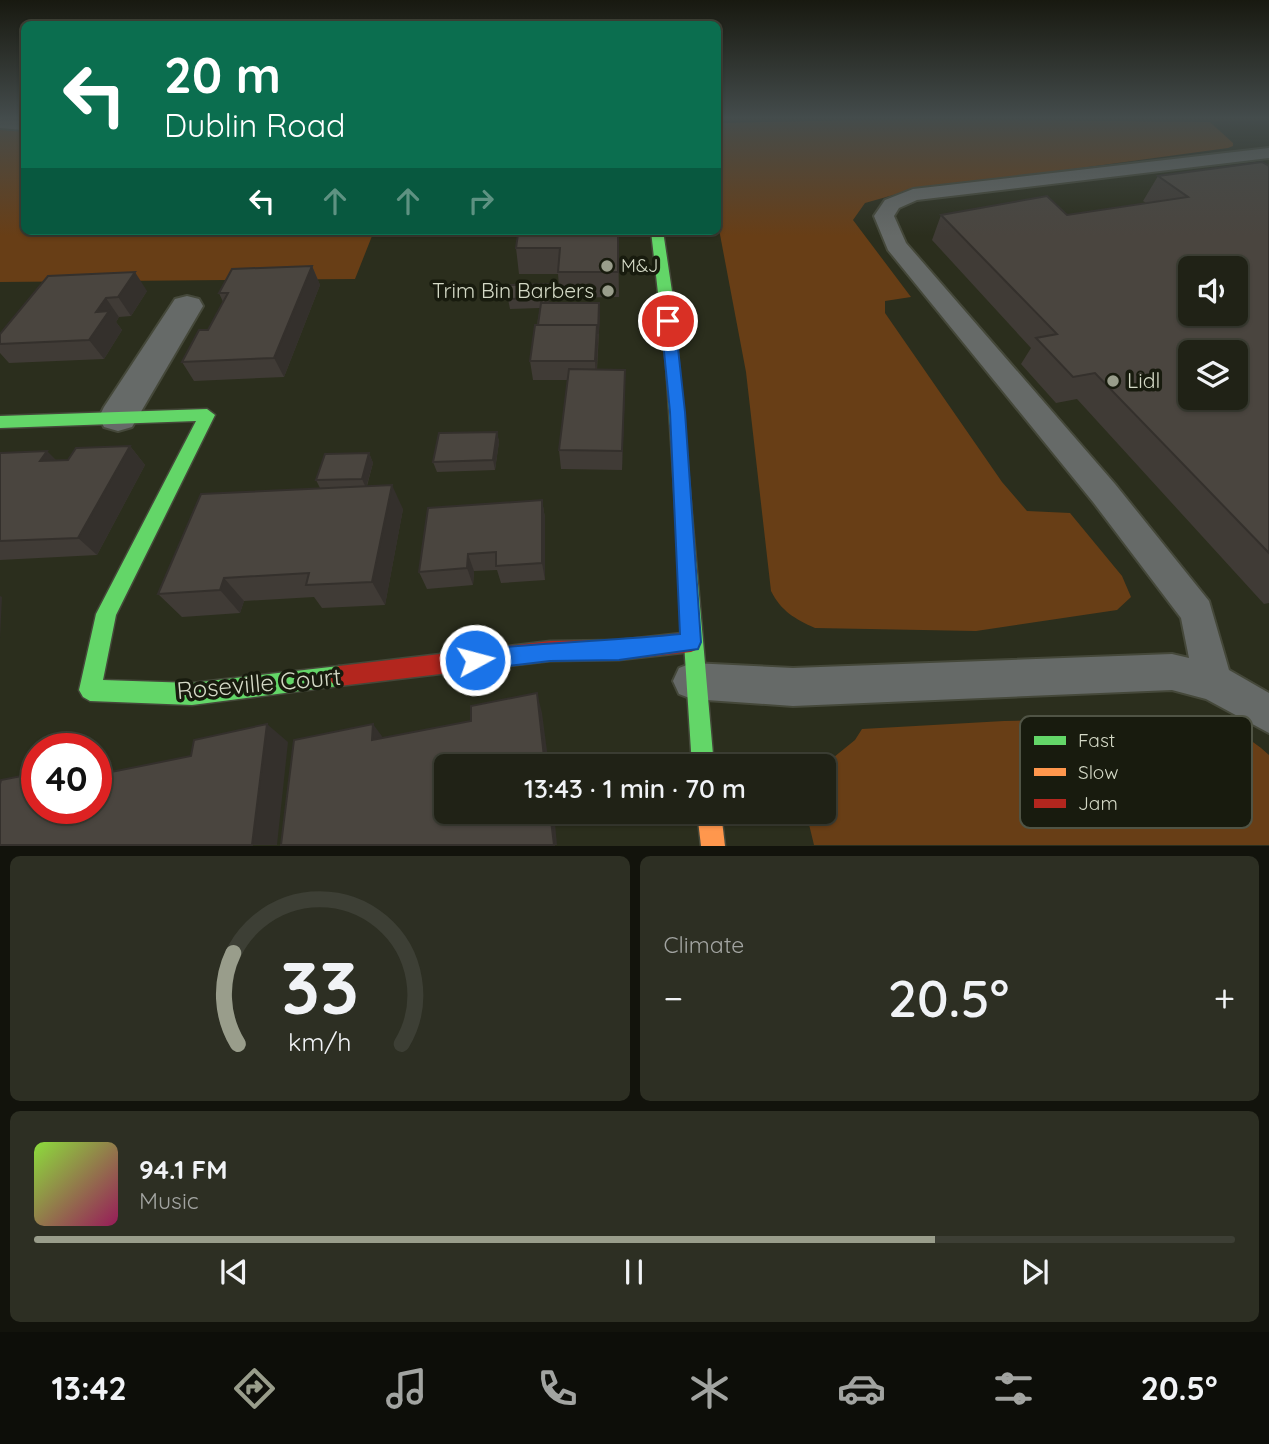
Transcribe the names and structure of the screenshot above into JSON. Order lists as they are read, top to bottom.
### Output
{
  "streets": {
    "street": ["Roseville Court"]
  },
  "places": ["M&J", "Trim Bin Barbers", "Lidl"],
  "legend": ["Fast", "Slow", "Jam"],
  "page": {
    "turn": ["20 m", "Dublin Road"],
    "limit": "40",
    "trip": "13:43 · 1 min · 70 m",
    "tile": "Climate",
    "heat": ["−", "20.5°", "+"],
    "song": ["94.1 FM", "Music"],
    "tabs": ["13:42", "20.5°"],
    "gauge": ["33", "km/h"]
  }
}
